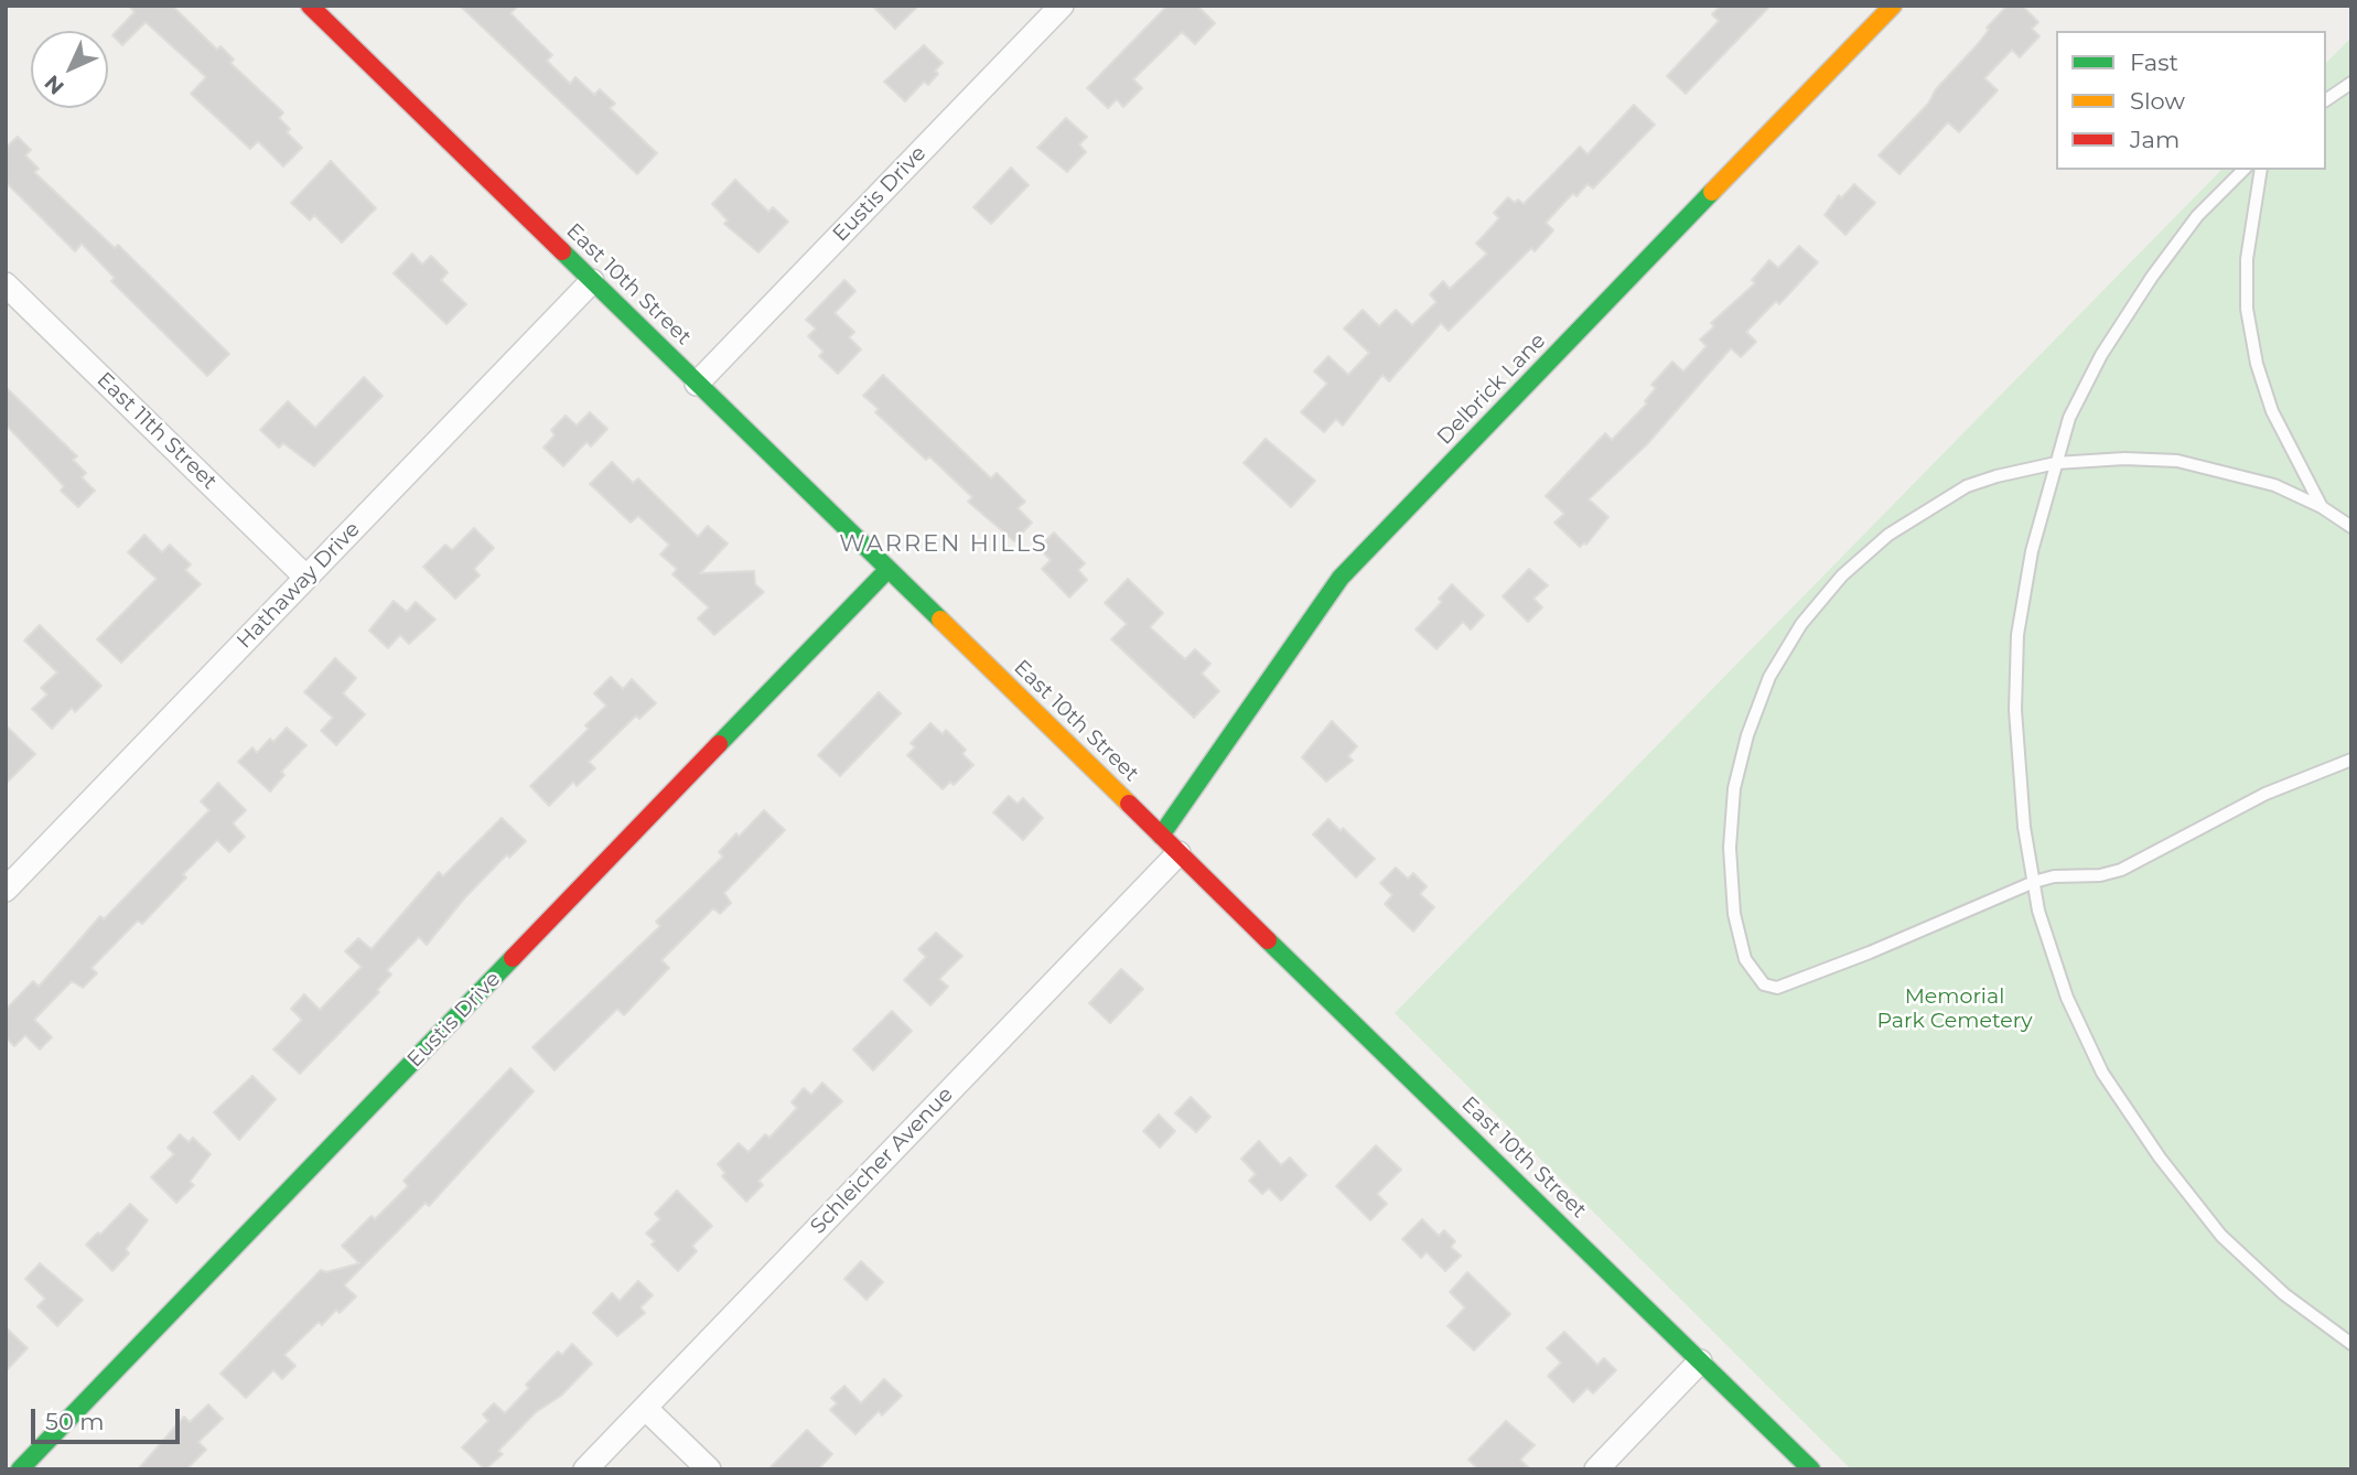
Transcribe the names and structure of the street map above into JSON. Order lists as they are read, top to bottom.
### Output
{
  "streets": {
    "street": [
      "Eustis Drive",
      "East 10th Street",
      "Delbrick Lane",
      "East 11th Street",
      "Hathaway Drive",
      "Schleicher Avenue"
    ]
  },
  "crossings": [
    ["Eustis Drive", "East 10th Street"],
    ["East 10th Street", "Delbrick Lane"],
    ["East 10th Street", "Hathaway Drive"],
    ["East 10th Street", "Schleicher Avenue"],
    ["East 11th Street", "Hathaway Drive"]
  ],
  "districts": ["WARREN HILLS"],
  "parks": ["Memorial Park Cemetery"],
  "legend": ["Fast", "Slow", "Jam"],
  "scale_bar": "50 m",
  "north": "bottom left"
}
